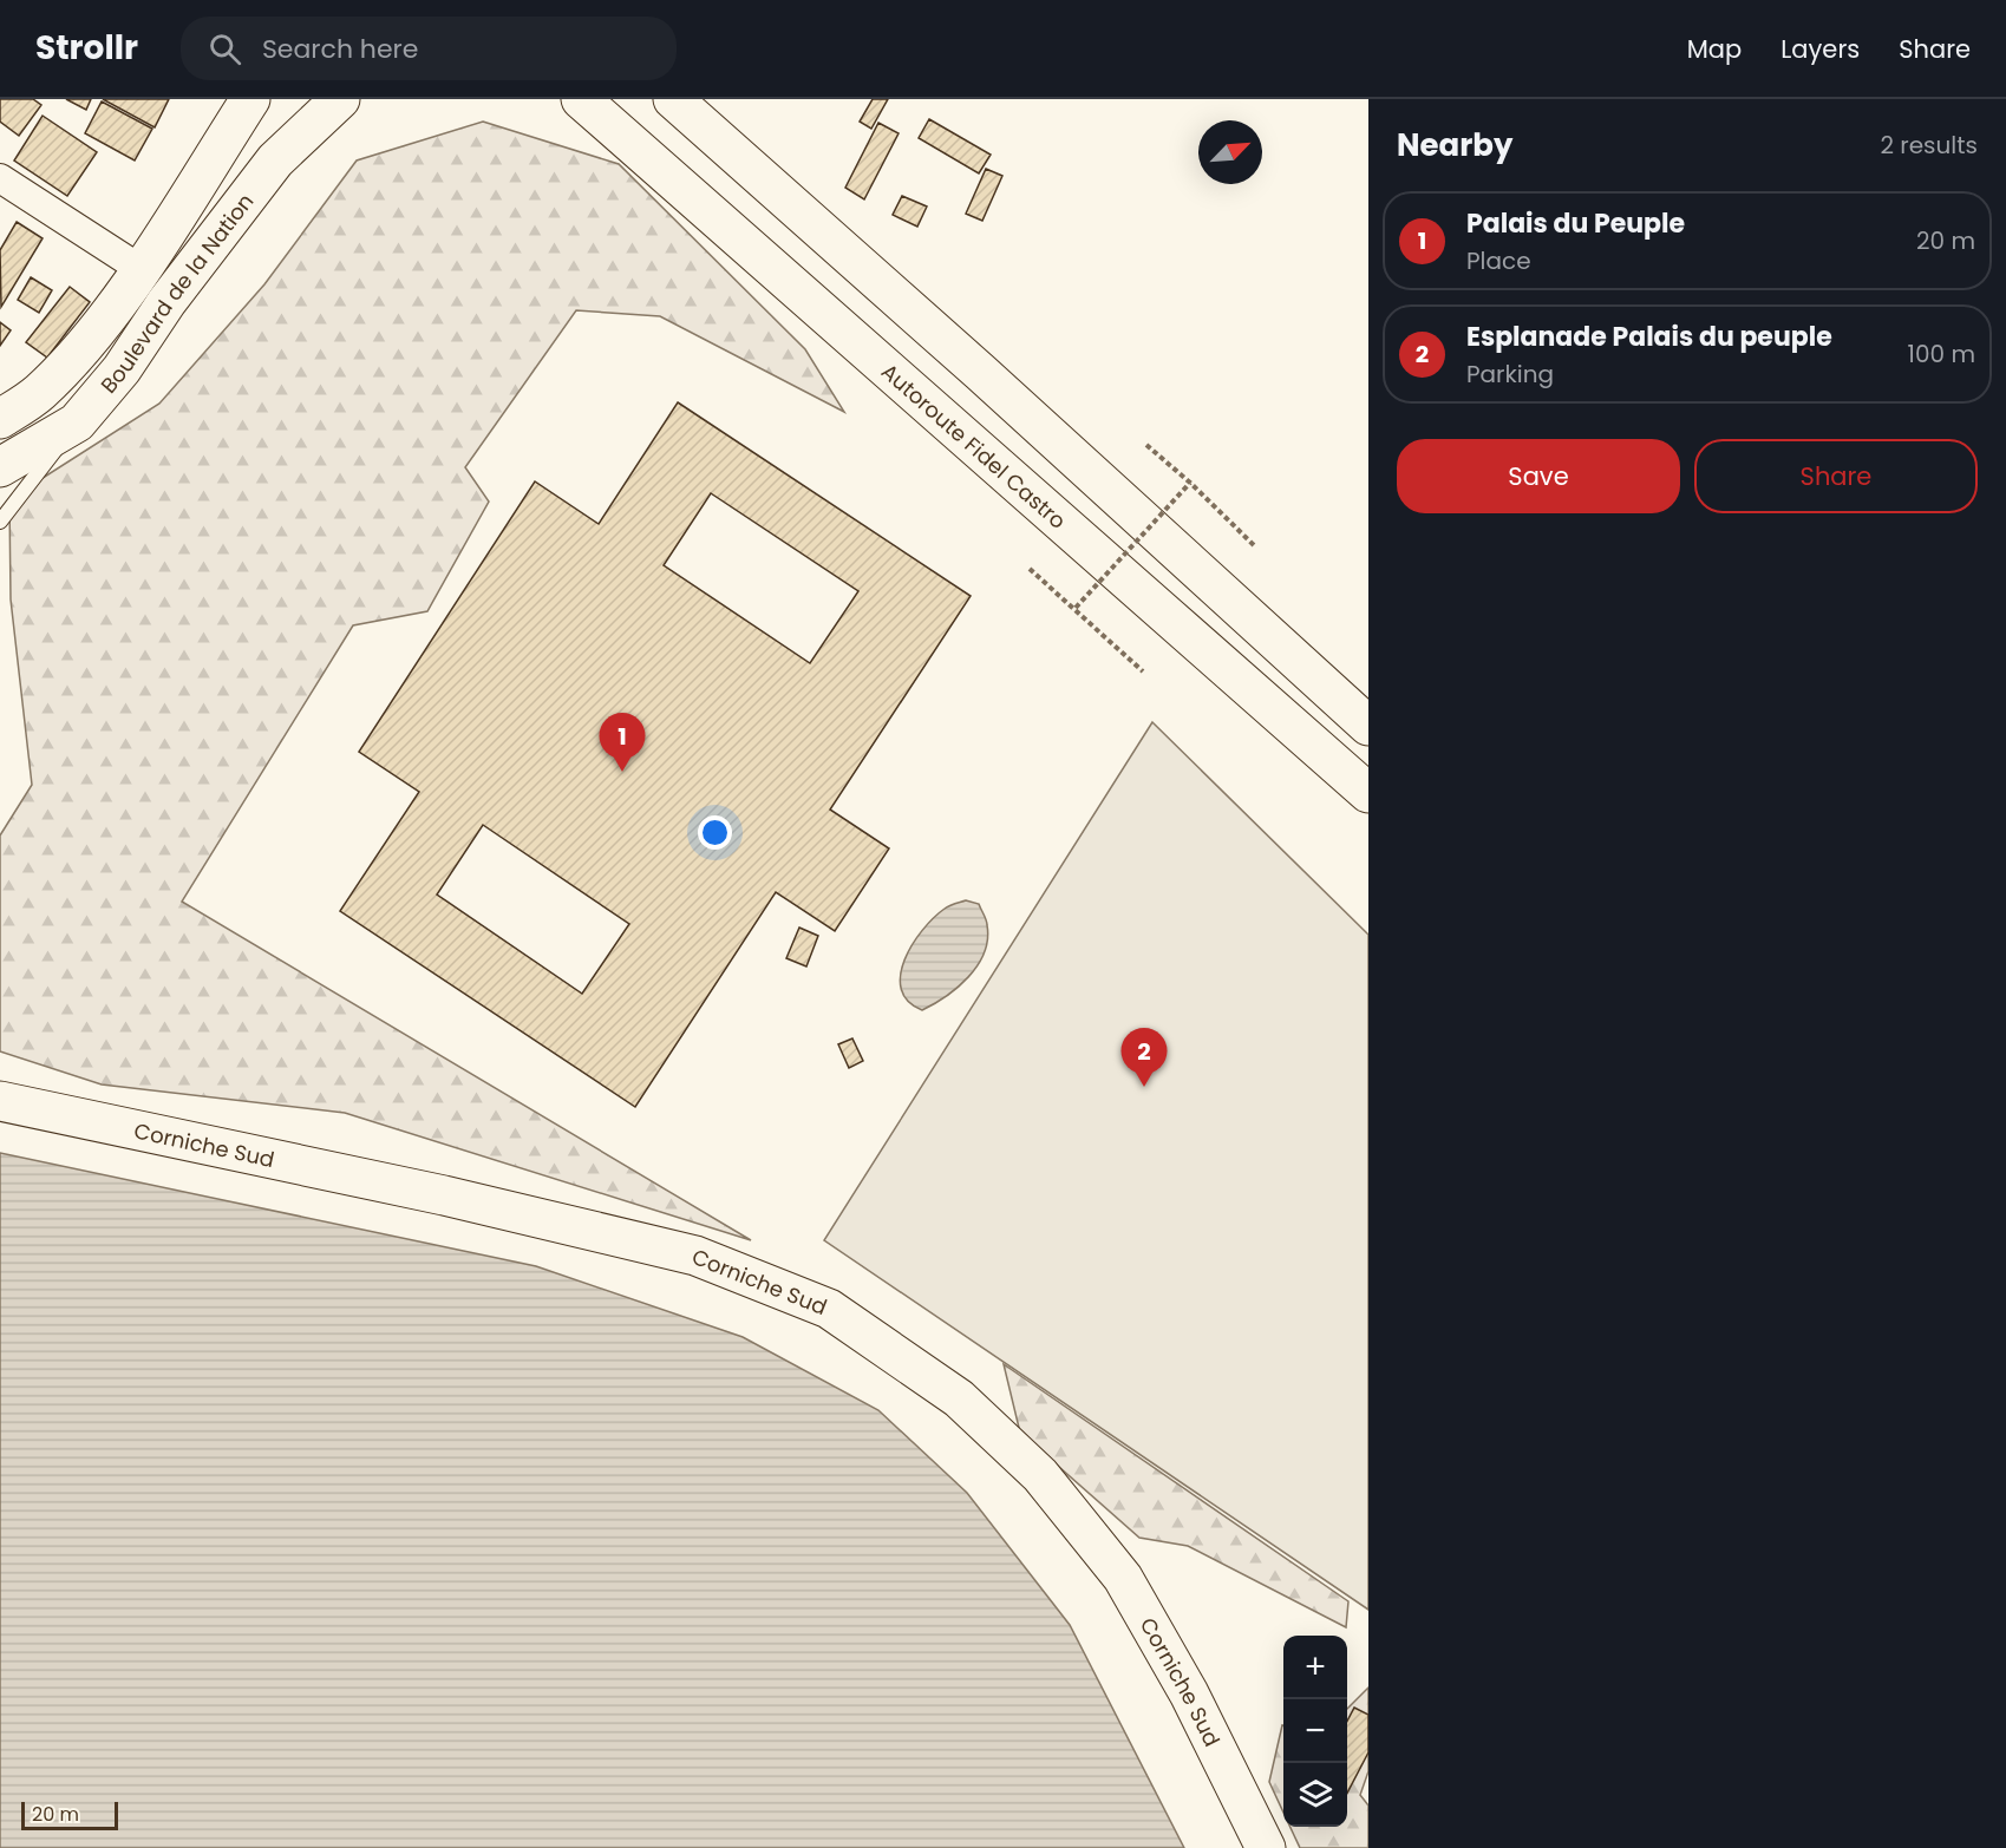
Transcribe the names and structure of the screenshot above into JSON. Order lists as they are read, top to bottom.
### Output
{
  "streets": {
    "main road": ["Boulevard de la Nation", "Autoroute Fidel Castro", "Corniche Sud"]
  },
  "scale_bar": "20 m",
  "north": "top right",
  "page": {
    "header": "Strollr",
    "search": "Search here",
    "nav": ["Map", "Layers", "Share"],
    "heading": ["Nearby", "2 results"],
    "list": [
      {
        "mark": "1",
        "name": "Palais du Peuple",
        "note": "Place",
        "value": "20 m"
      },
      {
        "mark": "2",
        "name": "Esplanade Palais du peuple",
        "note": "Parking",
        "value": "100 m"
      }
    ],
    "buttons": ["Save", "Share"],
    "pins": ["1", "2"],
    "map_buttons": ["+", "−"],
    "scale": "20 m"
  }
}
